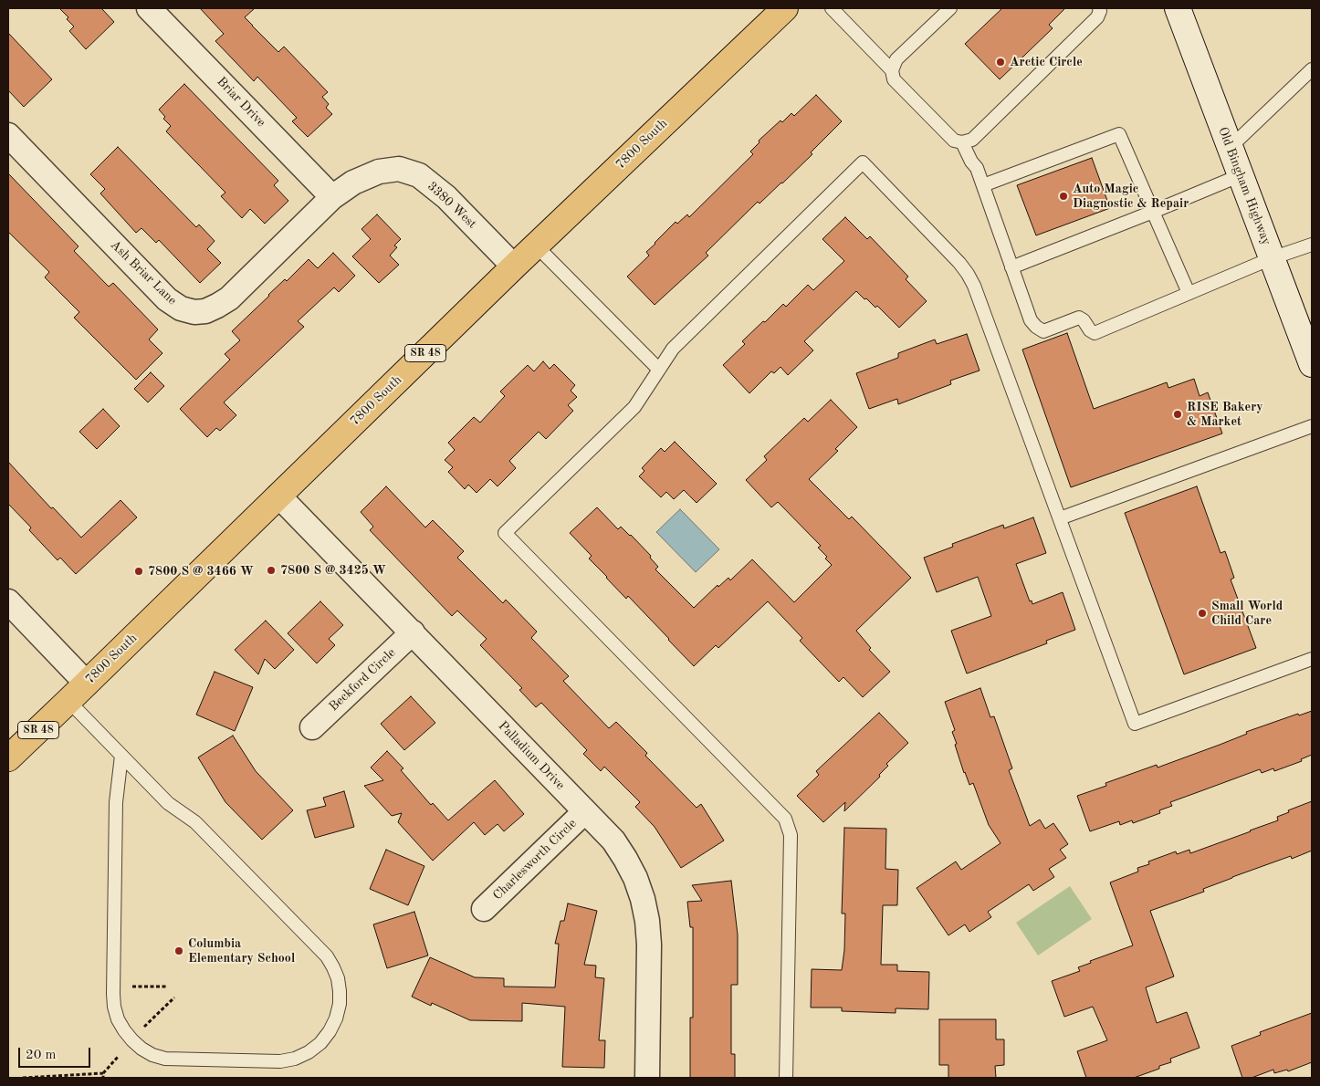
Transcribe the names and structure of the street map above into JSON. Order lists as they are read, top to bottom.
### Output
{
  "streets": {
    "main road": ["7800 South", "SR 48"],
    "street": [
      "Briar Drive",
      "Old Bingham Highway",
      "3380 West",
      "Ash Briar Lane",
      "Beckford Circle",
      "Palladium Drive",
      "Charlesworth Circle"
    ]
  },
  "crossings": [
    ["Briar Drive", "Ash Briar Lane"],
    ["7800 South", "3380 West"],
    ["7800 South", "Palladium Drive"],
    ["3380 West", "Ash Briar Lane"],
    ["Beckford Circle", "Palladium Drive"],
    ["Palladium Drive", "Charlesworth Circle"]
  ],
  "places": [
    "Arctic Circle",
    "Auto Magic Diagnostic & Repair",
    "RISE Bakery & Market",
    "7800 S @ 3425 W",
    "7800 S @ 3466 W",
    "Small World Child Care",
    "Columbia Elementary School"
  ],
  "scale_bar": "20 m"
}
